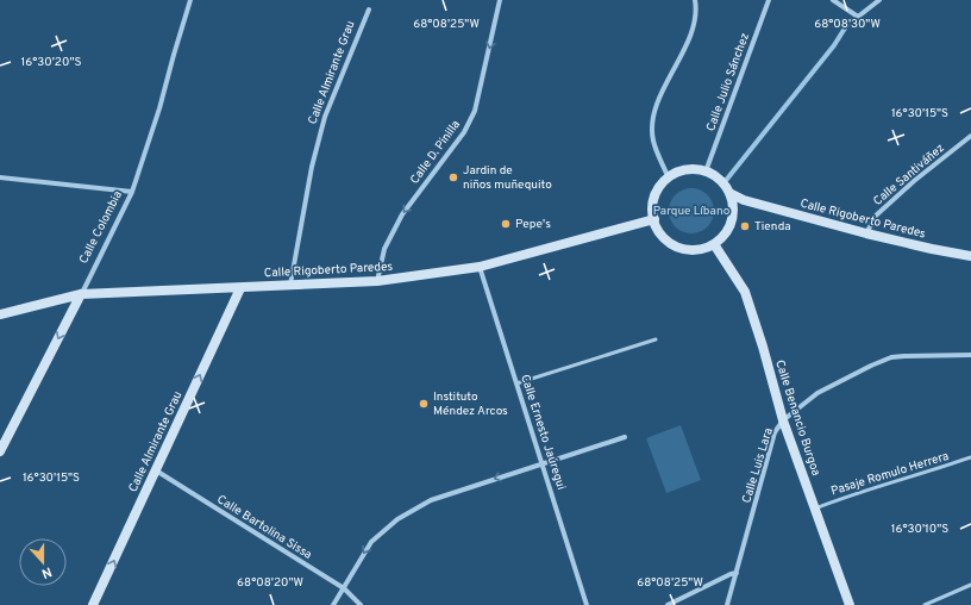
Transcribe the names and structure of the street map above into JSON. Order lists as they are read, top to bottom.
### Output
{
  "streets": {
    "main road": [
      "Calle Almirante Grau",
      "Calle Rigoberto Paredes",
      "Calle Colombia",
      "Calle Benancio Burgoa"
    ],
    "street": [
      "Calle Julio Sánchez",
      "Calle D. Pinilla",
      "Calle Santiváñez",
      "Calle Ernesto Jaúregui",
      "Calle Luis Lara",
      "Calle Bartolina Sissa"
    ],
    "lane": ["Pasaje Romulo Herrera"]
  },
  "crossings": [
    ["Calle Almirante Grau", "Calle Rigoberto Paredes"],
    ["Calle Almirante Grau", "Calle Bartolina Sissa"],
    ["Calle Julio Sánchez", "Calle Rigoberto Paredes"],
    ["Calle Julio Sánchez", "Calle Benancio Burgoa"],
    ["Calle D. Pinilla", "Calle Rigoberto Paredes"],
    ["Calle Santiváñez", "Calle Rigoberto Paredes"],
    ["Calle Rigoberto Paredes", "Calle Colombia"],
    ["Calle Rigoberto Paredes", "Calle Benancio Burgoa"],
    ["Calle Rigoberto Paredes", "Calle Ernesto Jaúregui"],
    ["Calle Benancio Burgoa", "Calle Luis Lara"],
    ["Calle Benancio Burgoa", "Pasaje Romulo Herrera"]
  ],
  "one_way": ["Calle Almirante Grau", "Calle D. Pinilla", "Calle Colombia"],
  "parks": ["Parque Líbano"],
  "places": [
    "Jardin de niños muñequito",
    "Pepe's",
    "Tienda",
    "Instituto Méndez Arcos"
  ],
  "north": "bottom",
  "coordinates": [
    "68°08'25\"W",
    "68°08'30\"W",
    "16°30'20\"S",
    "16°30'15\"S",
    "16°30'10\"S",
    "68°08'20\"W"
  ]
}
